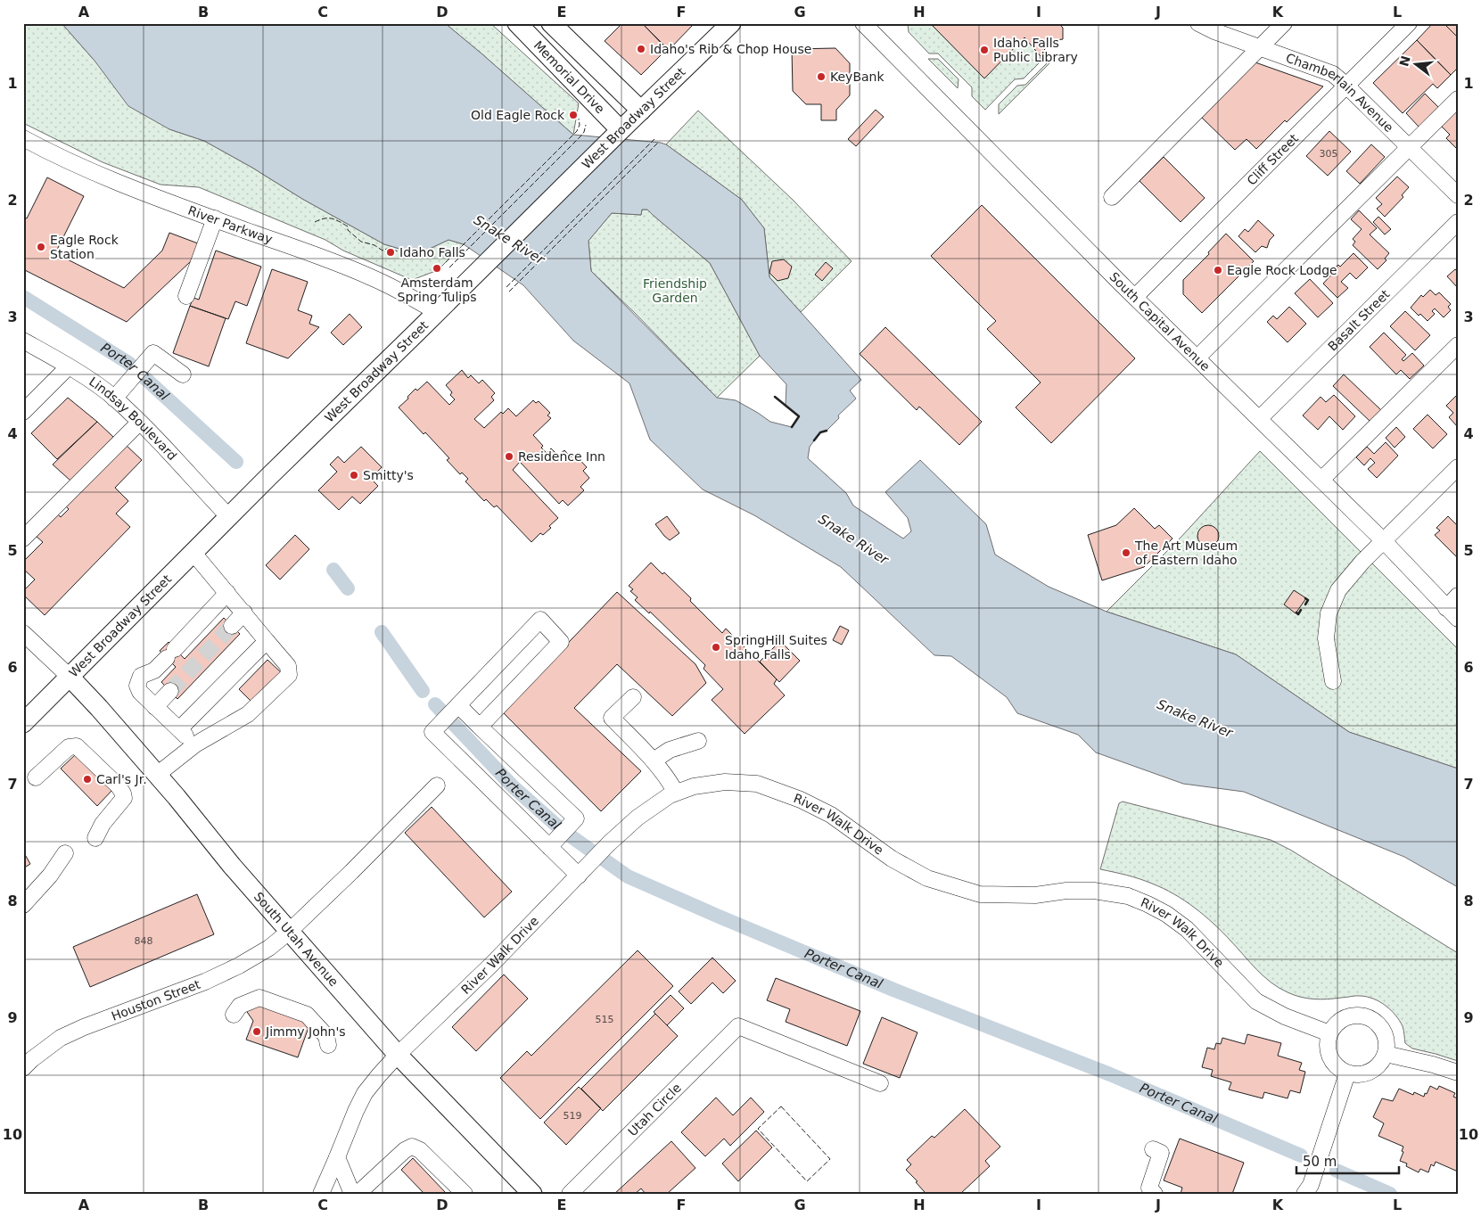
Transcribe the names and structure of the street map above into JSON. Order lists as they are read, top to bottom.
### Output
{
  "streets": {
    "main road": ["Memorial Drive", "West Broadway Street", "South Utah Avenue"],
    "street": [
      "Chamberlain Avenue",
      "Cliff Street",
      "River Parkway",
      "Basalt Street",
      "South Capital Avenue",
      "Lindsay Boulevard",
      "River Walk Drive",
      "Houston Street",
      "Utah Circle"
    ]
  },
  "crossings": [
    ["Memorial Drive", "West Broadway Street"],
    ["Chamberlain Avenue", "Cliff Street"],
    ["West Broadway Street", "River Parkway"],
    ["West Broadway Street", "Lindsay Boulevard"],
    ["West Broadway Street", "South Utah Avenue"],
    ["Cliff Street", "South Capital Avenue"],
    ["Basalt Street", "South Capital Avenue"],
    ["River Walk Drive", "South Utah Avenue"],
    ["South Utah Avenue", "Houston Street"]
  ],
  "water": ["Snake River", "Porter Canal"],
  "parks": ["Friendship Garden"],
  "places": [
    "Idaho's Rib & Chop House",
    "Idaho Falls Public Library",
    "KeyBank",
    "Old Eagle Rock",
    "Eagle Rock Station",
    "Idaho Falls",
    "Amsterdam Spring Tulips",
    "Eagle Rock Lodge",
    "Residence Inn",
    "Smitty's",
    "The Art Museum of Eastern Idaho",
    "SpringHill Suites Idaho Falls",
    "Carl's Jr.",
    "Jimmy John's"
  ],
  "house_numbers": [
    "305",
    "848",
    "515",
    "519"
  ],
  "scale_bar": "50 m",
  "north": "left",
  "grid": {
    "columns": [
      "A",
      "B",
      "C",
      "D",
      "E",
      "F",
      "G",
      "H",
      "I",
      "J",
      "K",
      "L"
    ],
    "rows": [
      "1",
      "2",
      "3",
      "4",
      "5",
      "6",
      "7",
      "8",
      "9",
      "10"
    ]
  }
}
